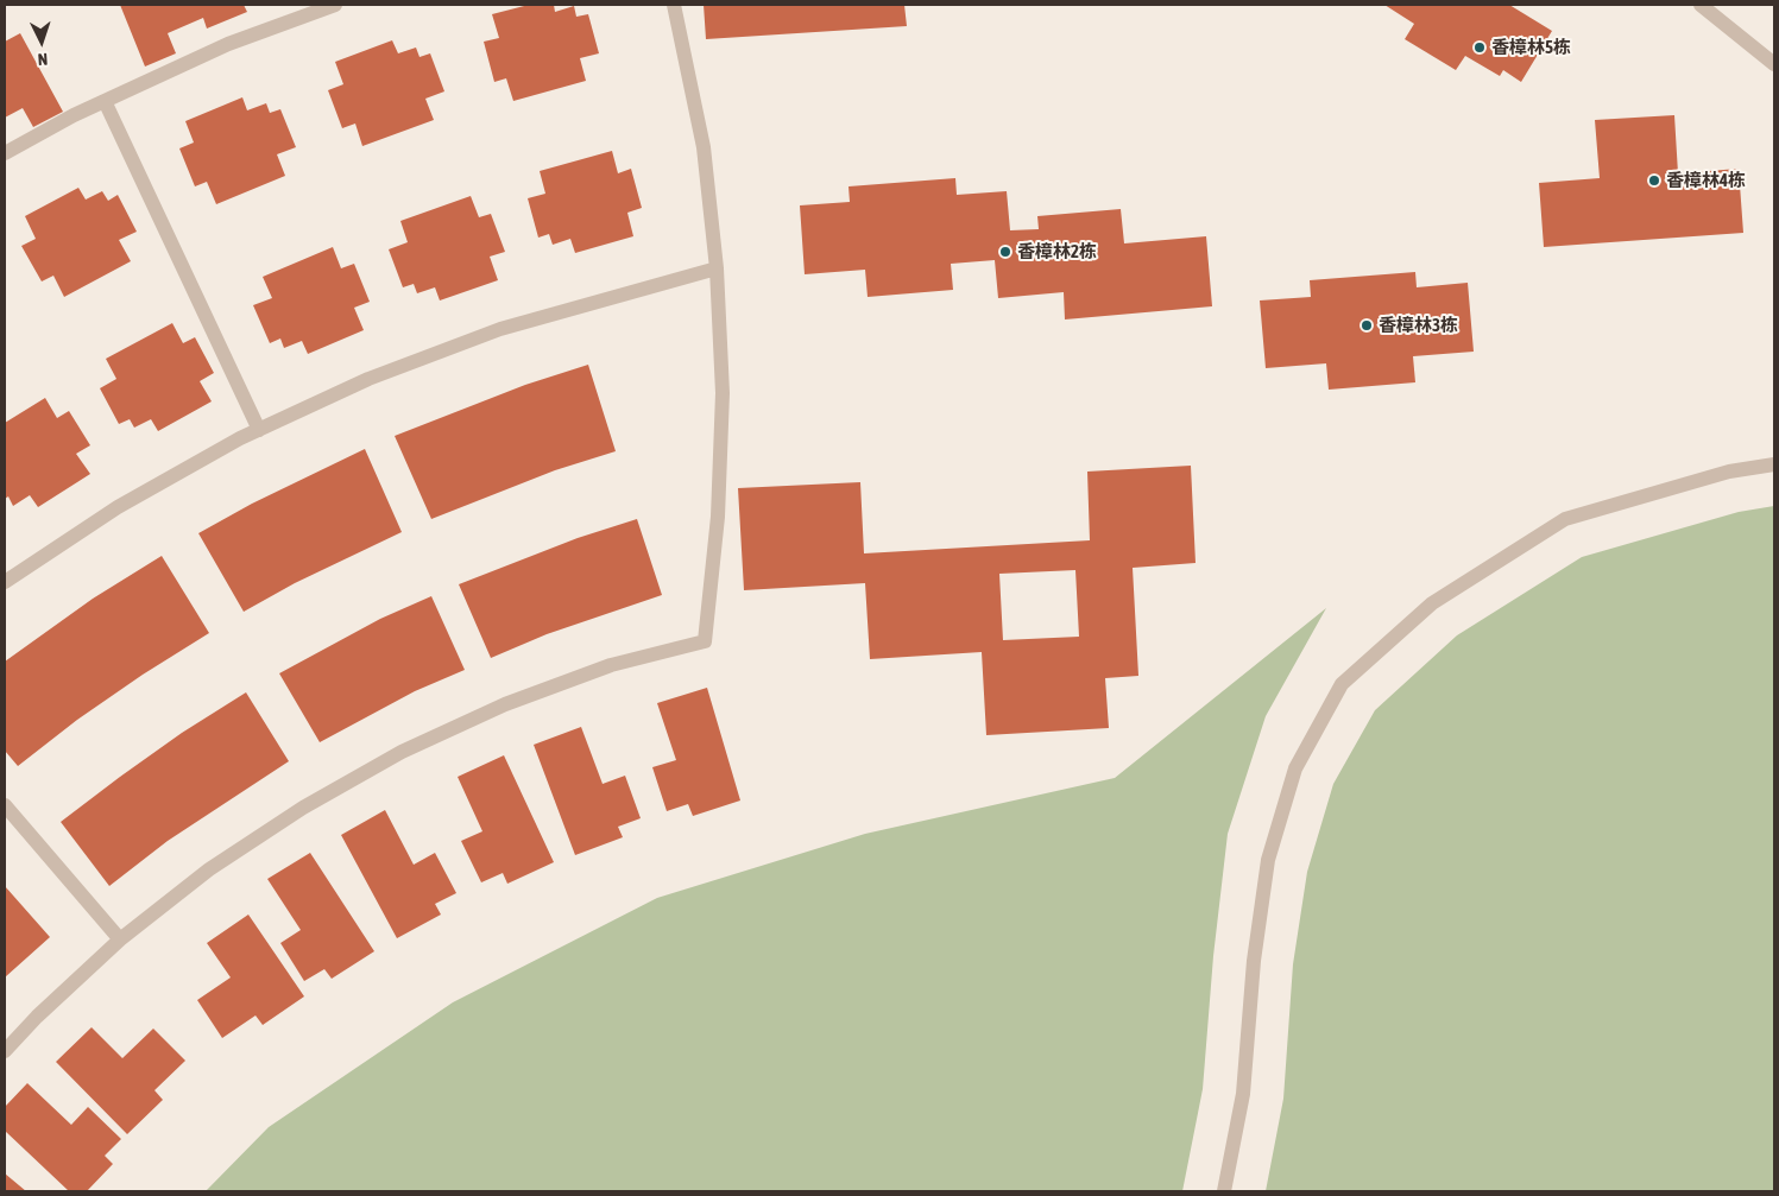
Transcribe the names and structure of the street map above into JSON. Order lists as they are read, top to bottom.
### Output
{
  "places": [
    "香樟林5栋",
    "香樟林4栋",
    "香樟林2栋",
    "香樟林3栋"
  ],
  "north": "bottom"
}
